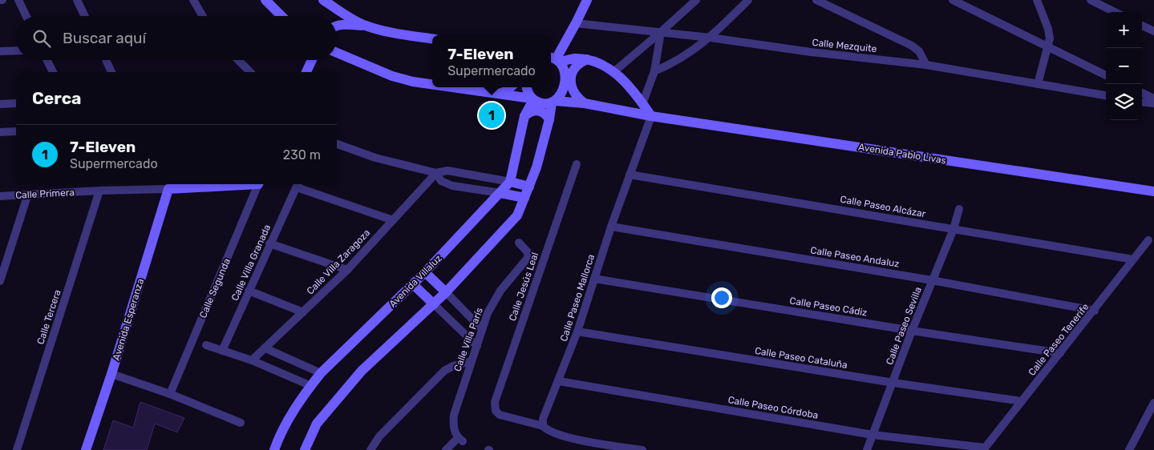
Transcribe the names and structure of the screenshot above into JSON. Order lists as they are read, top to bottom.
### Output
{
  "streets": {
    "street": [
      "Calle Mezquite",
      "Avenida Pablo Livas",
      "Calle Primera",
      "Calle Paseo Alcázar",
      "Calle Paseo Andaluz",
      "Calle Villa Zaragoza",
      "Calle Villa Granada",
      "Avenida Villaluz",
      "Calle Jesús Leal",
      "Calle Segunda",
      "Calle Paseo Mallorca",
      "Calle Paseo Cádiz",
      "Calle Tercera",
      "Avenida Esperanza",
      "Calle Paseo Sevilla",
      "Calle Villa París",
      "Calle Paseo Tenerife",
      "Calle Paseo Cataluña",
      "Calle Paseo Córdoba"
    ]
  },
  "crossings": [
    ["Avenida Pablo Livas", "Calle Paseo Mallorca"],
    ["Calle Primera", "Calle Tercera"],
    ["Calle Primera", "Avenida Esperanza"],
    ["Calle Paseo Alcázar", "Calle Paseo Mallorca"],
    ["Calle Paseo Alcázar", "Calle Paseo Sevilla"],
    ["Calle Paseo Alcázar", "Calle Paseo Tenerife"],
    ["Calle Paseo Andaluz", "Calle Paseo Mallorca"],
    ["Calle Paseo Andaluz", "Calle Paseo Sevilla"],
    ["Calle Paseo Andaluz", "Calle Paseo Tenerife"],
    ["Calle Jesús Leal", "Calle Paseo Mallorca"],
    ["Calle Paseo Mallorca", "Calle Paseo Cádiz"],
    ["Calle Paseo Mallorca", "Calle Paseo Cataluña"],
    ["Calle Paseo Mallorca", "Calle Paseo Córdoba"],
    ["Calle Paseo Cádiz", "Calle Paseo Sevilla"],
    ["Calle Paseo Cádiz", "Calle Paseo Tenerife"],
    ["Calle Paseo Sevilla", "Calle Paseo Cataluña"],
    ["Calle Paseo Sevilla", "Calle Paseo Córdoba"],
    ["Calle Paseo Tenerife", "Calle Paseo Cataluña"],
    ["Calle Paseo Tenerife", "Calle Paseo Córdoba"]
  ],
  "page": {
    "map_buttons": ["+", "−"],
    "search": "Buscar aquí",
    "popup": ["7-Eleven", "Supermercado"],
    "heading": "Cerca",
    "pins": "1",
    "list": [
      {
        "mark": "1",
        "name": "7-Eleven",
        "note": "Supermercado",
        "value": "230 m"
      }
    ]
  }
}
